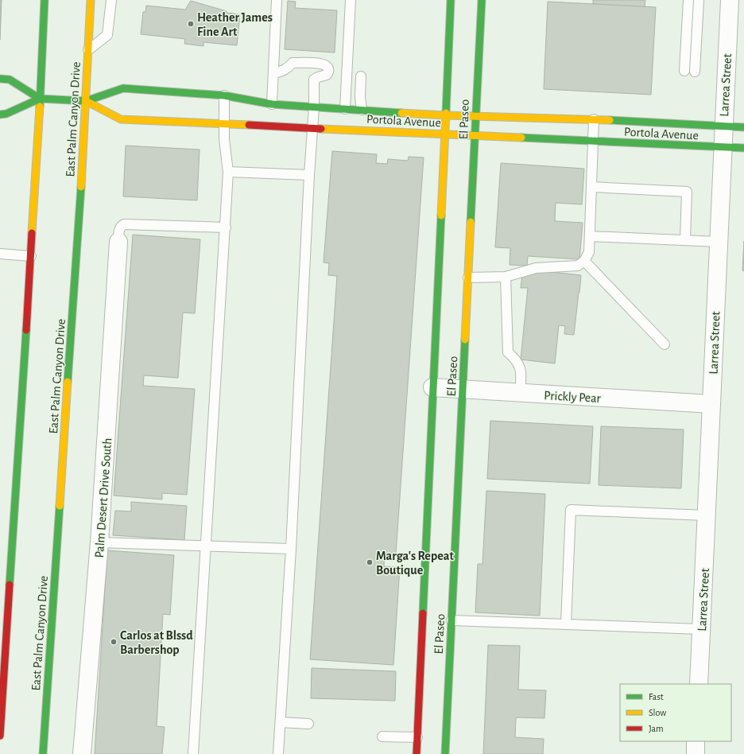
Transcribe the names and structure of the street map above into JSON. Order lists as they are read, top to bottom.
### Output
{
  "streets": {
    "street": [
      "Larrea Street",
      "East Palm Canyon Drive",
      "El Paseo",
      "Portola Avenue",
      "Prickly Pear",
      "Palm Desert Drive South"
    ]
  },
  "crossings": [
    ["Larrea Street", "Portola Avenue"],
    ["Larrea Street", "Prickly Pear"],
    ["East Palm Canyon Drive", "Portola Avenue"],
    ["El Paseo", "Portola Avenue"],
    ["El Paseo", "Prickly Pear"]
  ],
  "places": ["Heather James Fine Art", "Marga's Repeat Boutique", "Carlos at Blssd Barbershop"],
  "legend": ["Fast", "Slow", "Jam"]
}
